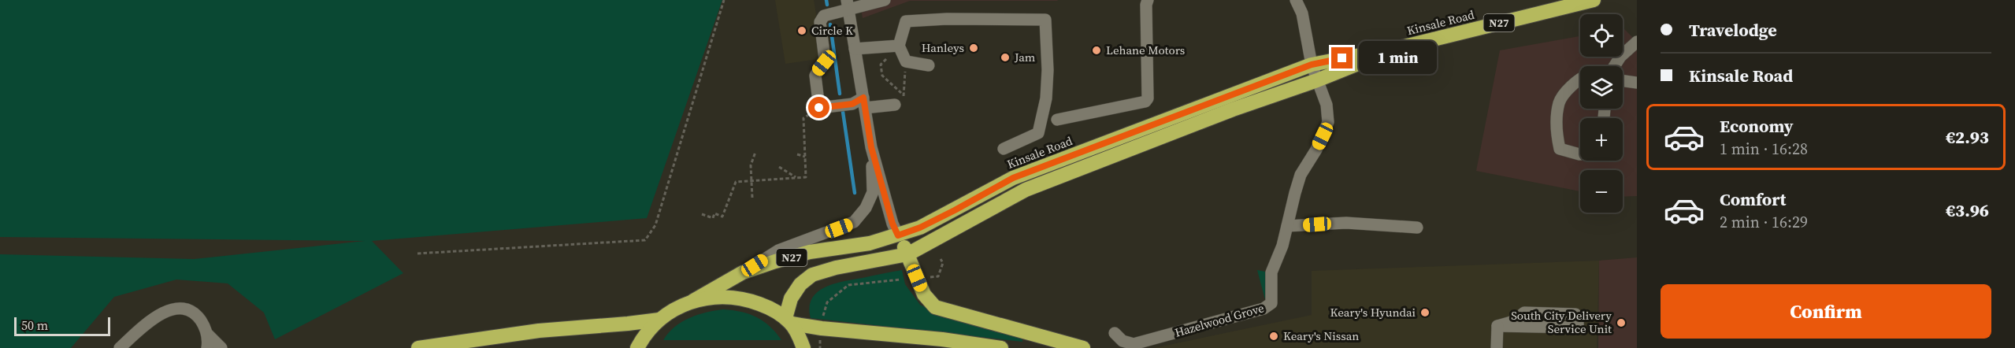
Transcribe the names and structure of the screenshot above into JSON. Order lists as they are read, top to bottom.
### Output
{
  "streets": {
    "highway": ["Kinsale Road", "N27"],
    "street": ["Hazelwood Grove"]
  },
  "crossings": [
    ["Kinsale Road", "N27"],
    ["Kinsale Road", "Hazelwood Grove"]
  ],
  "places": [
    "Circle K",
    "Hanleys",
    "Lehane Motors",
    "Jam",
    "Keary's Hyundai",
    "South City Delivery Service Unit",
    "Keary's Nissan"
  ],
  "scale_bar": "50 m",
  "page": {
    "banner": ["Travelodge", "Kinsale Road"],
    "map_buttons": ["+", "−"],
    "bubble": "1 min",
    "list": [
      {
        "name": "Economy",
        "note": "1 min · 16:28",
        "value": "€2.93"
      },
      {
        "name": "Comfort",
        "note": "2 min · 16:29",
        "value": "€3.96"
      }
    ],
    "buttons": "Confirm",
    "scale": "50 m"
  }
}
